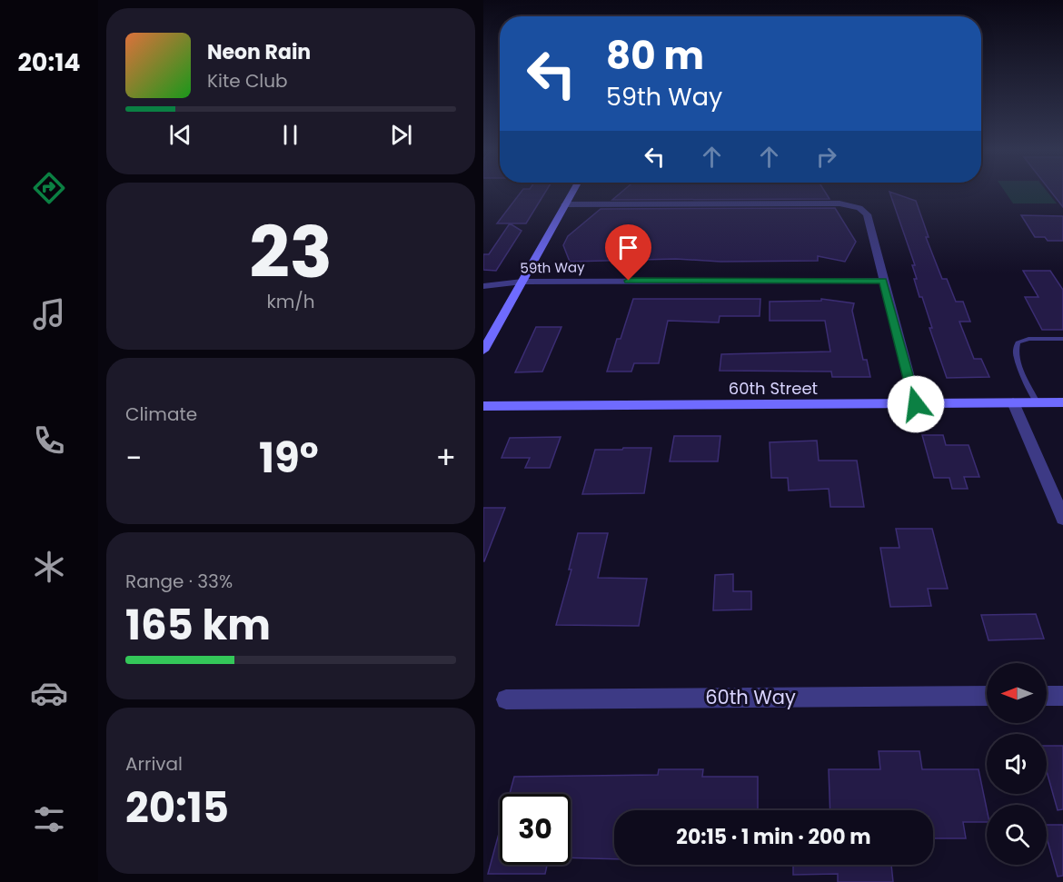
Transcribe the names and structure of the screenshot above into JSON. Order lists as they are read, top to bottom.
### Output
{
  "streets": {
    "street": ["59th Way", "60th Street", "60th Way"]
  },
  "north": "left",
  "page": {
    "tabs": "20:14",
    "turn": ["80 m", "59th Way"],
    "song": ["Neon Rain", "Kite Club"],
    "tile": [
      ["23", "km/h"],
      "Climate",
      ["Range · 33%", "165 km"],
      ["Arrival", "20:15"]
    ],
    "heat": ["−", "19°", "+"],
    "limit": "30",
    "trip": "20:15 · 1 min · 200 m"
  }
}
